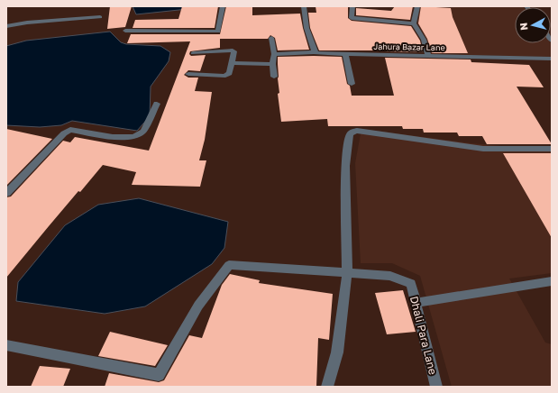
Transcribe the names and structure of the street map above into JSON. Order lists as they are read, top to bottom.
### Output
{
  "streets": {
    "street": ["Jahura Bazar Lane", "Dhali Para Lane"]
  },
  "north": "left"
}
